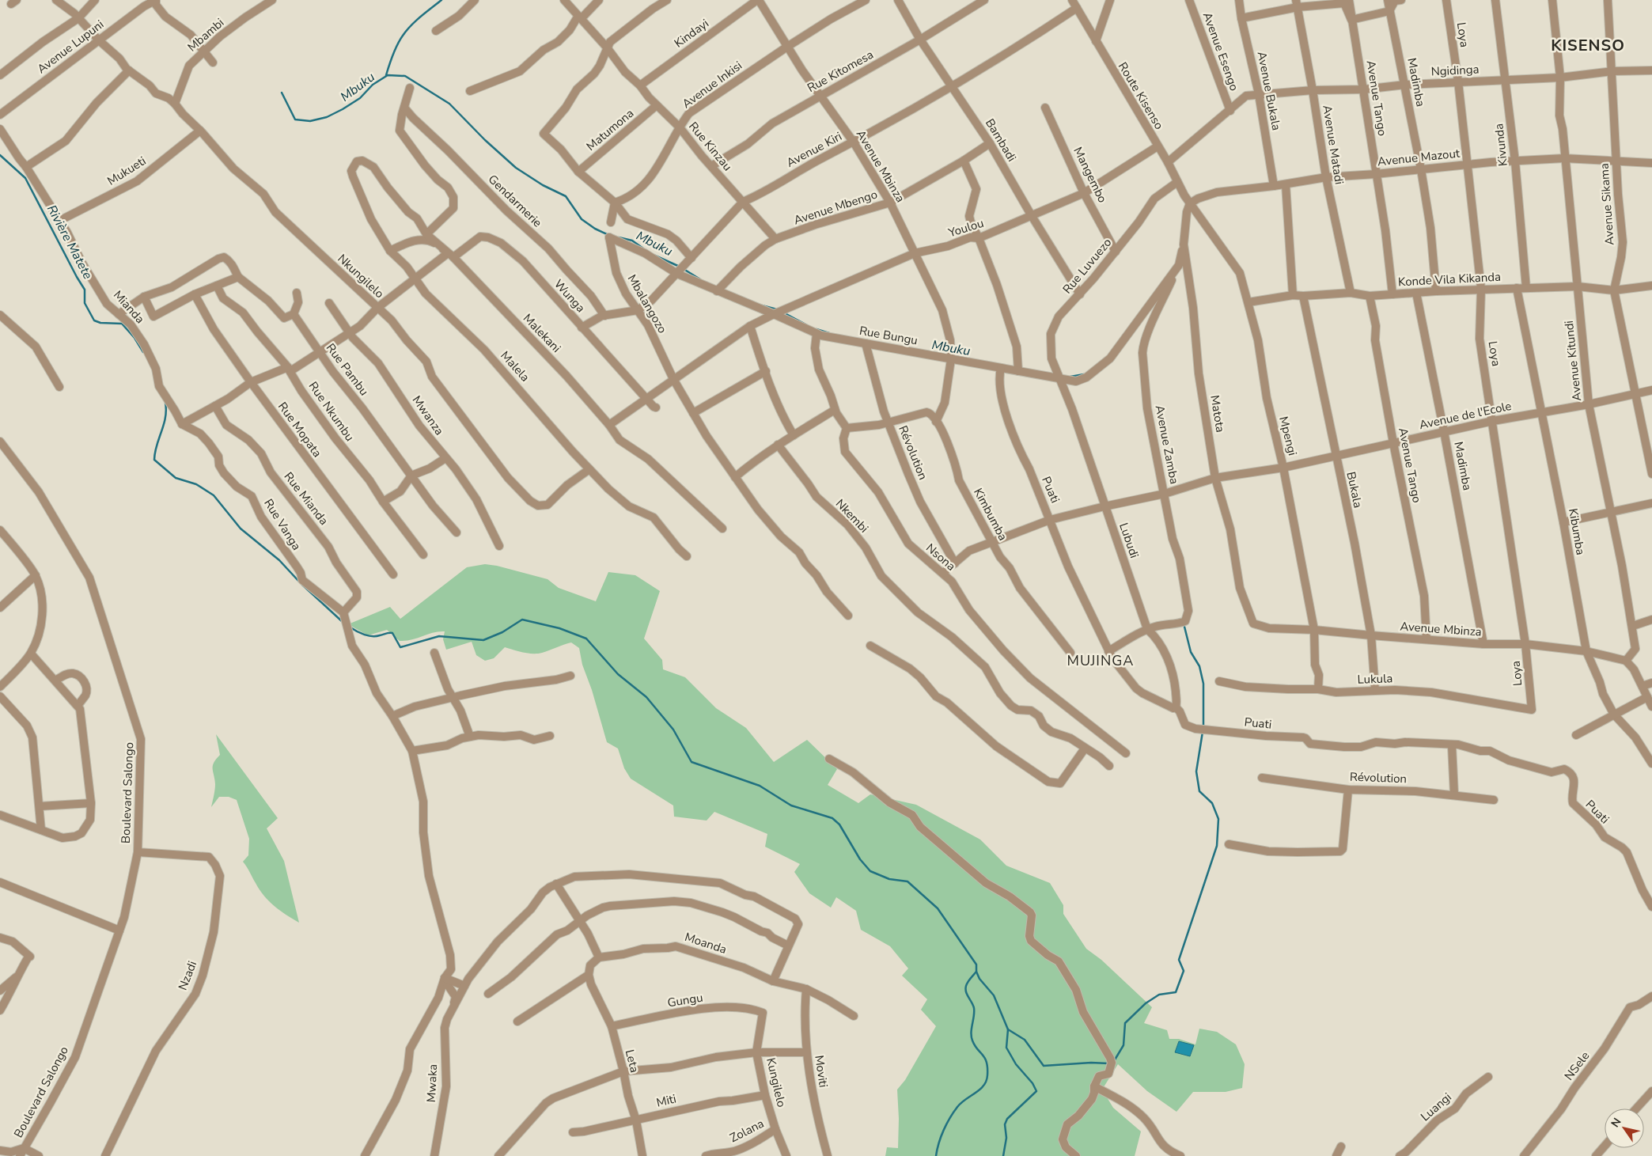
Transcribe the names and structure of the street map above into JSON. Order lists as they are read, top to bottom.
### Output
{
  "streets": {
    "street": [
      "Kindayi",
      "Mbambi",
      "Loya",
      "Avenue Lupuni",
      "Avenue Esengo",
      "Ngidinga",
      "Rue Kitomesa",
      "Madimba",
      "Avenue Inkisi",
      "Avenue Bukala",
      "Route Kisenso",
      "Avenue Tango",
      "Matumona",
      "Bambadi",
      "Avenue Matadi",
      "Kivunda",
      "Rue Kinzau",
      "Avenue Kiri",
      "Avenue Mazout",
      "Avenue Mbinza",
      "Mukueti",
      "Mangembo",
      "Gendarmerie",
      "Avenue Sikama",
      "Avenue Mbengo",
      "Youlou",
      "Rue Luvuezo",
      "Nkungilelo",
      "Konde Vila Kikanda",
      "Wunga",
      "Mbalangozo",
      "Mianda",
      "Malekani",
      "Rue Bungu",
      "Avenue Kitundi",
      "Malela",
      "Rue Pambu",
      "Rue Nkumbu",
      "Matota",
      "Mwanza",
      "Avenue de l'Ecole",
      "Rue Mopata",
      "Mpengi",
      "Avenue Zamba",
      "Révolution",
      "Puati",
      "Bukala",
      "Rue Mianda",
      "Kimbumba",
      "Nkembi",
      "Rue Vanga",
      "Kibumba",
      "Lubudi",
      "Nsona",
      "Lukula",
      "Boulevard Salongo",
      "Moanda",
      "Nzadi",
      "Gungu",
      "Leta",
      "NSele",
      "Moviti",
      "Kungilelo",
      "Mwaka",
      "Miti",
      "Luangi",
      "Zolana"
    ]
  },
  "crossings": [
    ["Kindayi", "Rue Kinzau"],
    ["Kindayi", "Avenue Mbinza"],
    ["Mbambi", "Nkungilelo"],
    ["Loya", "Ngidinga"],
    ["Loya", "Avenue Mazout"],
    ["Loya", "Avenue Mbinza"],
    ["Loya", "Konde Vila Kikanda"],
    ["Loya", "Avenue de l'Ecole"],
    ["Loya", "Lukula"],
    ["Avenue Lupuni", "Nkungilelo"],
    ["Avenue Esengo", "Ngidinga"],
    ["Ngidinga", "Madimba"],
    ["Ngidinga", "Avenue Bukala"],
    ["Ngidinga", "Route Kisenso"],
    ["Ngidinga", "Avenue Tango"],
    ["Ngidinga", "Avenue Matadi"],
    ["Ngidinga", "Kivunda"],
    ["Ngidinga", "Avenue Sikama"],
    ["Ngidinga", "Avenue Kitundi"],
    ["Rue Kitomesa", "Bambadi"],
    ["Rue Kitomesa", "Rue Kinzau"],
    ["Rue Kitomesa", "Avenue Mbinza"],
    ["Madimba", "Avenue Mazout"],
    ["Madimba", "Avenue Mbinza"],
    ["Madimba", "Konde Vila Kikanda"],
    ["Madimba", "Avenue de l'Ecole"],
    ["Avenue Inkisi", "Rue Kinzau"],
    ["Avenue Inkisi", "Avenue Mbinza"],
    ["Avenue Bukala", "Avenue Mazout"],
    ["Route Kisenso", "Avenue Kiri"],
    ["Route Kisenso", "Avenue Mazout"],
    ["Route Kisenso", "Youlou"],
    ["Route Kisenso", "Rue Luvuezo"],
    ["Route Kisenso", "Matota"],
    ["Route Kisenso", "Mpengi"],
    ["Avenue Tango", "Avenue Mazout"],
    ["Avenue Tango", "Avenue Mbinza"],
    ["Avenue Tango", "Konde Vila Kikanda"],
    ["Avenue Tango", "Avenue de l'Ecole"],
    ["Matumona", "Rue Kinzau"],
    ["Bambadi", "Avenue Kiri"],
    ["Bambadi", "Avenue Mbengo"],
    ["Bambadi", "Youlou"],
    ["Bambadi", "Rue Luvuezo"],
    ["Avenue Matadi", "Avenue Mazout"],
    ["Avenue Matadi", "Konde Vila Kikanda"],
    ["Kivunda", "Avenue Mazout"],
    ["Kivunda", "Konde Vila Kikanda"],
    ["Rue Kinzau", "Avenue Kiri"],
    ["Rue Kinzau", "Avenue Mbengo"],
    ["Avenue Kiri", "Avenue Mbinza"],
    ["Avenue Kiri", "Gendarmerie"],
    ["Avenue Kiri", "Wunga"],
    ["Avenue Kiri", "Mbalangozo"],
    ["Avenue Kiri", "Rue Bungu"],
    ["Avenue Mazout", "Avenue Sikama"],
    ["Avenue Mazout", "Avenue Kitundi"],
    ["Avenue Mazout", "Matota"],
    ["Avenue Mazout", "Mpengi"],
    ["Avenue Mbinza", "Avenue Mbengo"],
    ["Avenue Mbinza", "Youlou"],
    ["Avenue Mbinza", "Rue Bungu"],
    ["Avenue Mbinza", "Avenue Kitundi"],
    ["Avenue Mbinza", "Matota"],
    ["Avenue Mbinza", "Mpengi"],
    ["Avenue Mbinza", "Bukala"],
    ["Avenue Mbinza", "Kimbumba"],
    ["Avenue Mbinza", "Kibumba"],
    ["Mukueti", "Nkungilelo"],
    ["Mukueti", "Mianda"],
    ["Mangembo", "Youlou"],
    ["Mangembo", "Rue Luvuezo"],
    ["Avenue Sikama", "Konde Vila Kikanda"],
    ["Avenue Sikama", "Avenue de l'Ecole"],
    ["Avenue Mbengo", "Rue Bungu"],
    ["Youlou", "Wunga"],
    ["Youlou", "Mbalangozo"],
    ["Youlou", "Malekani"],
    ["Youlou", "Rue Bungu"],
    ["Rue Luvuezo", "Rue Bungu"],
    ["Rue Luvuezo", "Lubudi"],
    ["Nkungilelo", "Malela"],
    ["Konde Vila Kikanda", "Avenue Kitundi"],
    ["Konde Vila Kikanda", "Mpengi"],
    ["Konde Vila Kikanda", "Bukala"],
    ["Konde Vila Kikanda", "Kibumba"],
    ["Wunga", "Malekani"],
    ["Mbalangozo", "Rue Bungu"],
    ["Mianda", "Rue Vanga"],
    ["Malekani", "Malela"],
    ["Rue Bungu", "Matota"],
    ["Rue Bungu", "Avenue Zamba"],
    ["Rue Bungu", "Révolution"],
    ["Rue Bungu", "Puati"],
    ["Rue Bungu", "Lubudi"],
    ["Avenue Kitundi", "Avenue de l'Ecole"],
    ["Matota", "Avenue de l'Ecole"],
    ["Matota", "Mpengi"],
    ["Avenue de l'Ecole", "Mpengi"],
    ["Avenue de l'Ecole", "Avenue Zamba"],
    ["Avenue de l'Ecole", "Révolution"],
    ["Avenue de l'Ecole", "Puati"],
    ["Avenue de l'Ecole", "Bukala"],
    ["Avenue de l'Ecole", "Kimbumba"],
    ["Avenue de l'Ecole", "Kibumba"],
    ["Avenue de l'Ecole", "Lubudi"],
    ["Avenue de l'Ecole", "Nsona"],
    ["Mpengi", "Lukula"],
    ["Avenue Zamba", "Lubudi"],
    ["Puati", "Lubudi"],
    ["Bukala", "Lukula"],
    ["Rue Mianda", "Rue Vanga"],
    ["Boulevard Salongo", "Nzadi"],
    ["Moanda", "Moviti"],
    ["Gungu", "Leta"],
    ["Gungu", "Kungilelo"],
    ["Leta", "Miti"],
    ["Kungilelo", "Miti"],
    ["Kungilelo", "Zolana"]
  ],
  "districts": ["KISENSO", "MUJINGA"],
  "water": ["Mbuku", "Rivière Matete"],
  "north": "top left"
}
